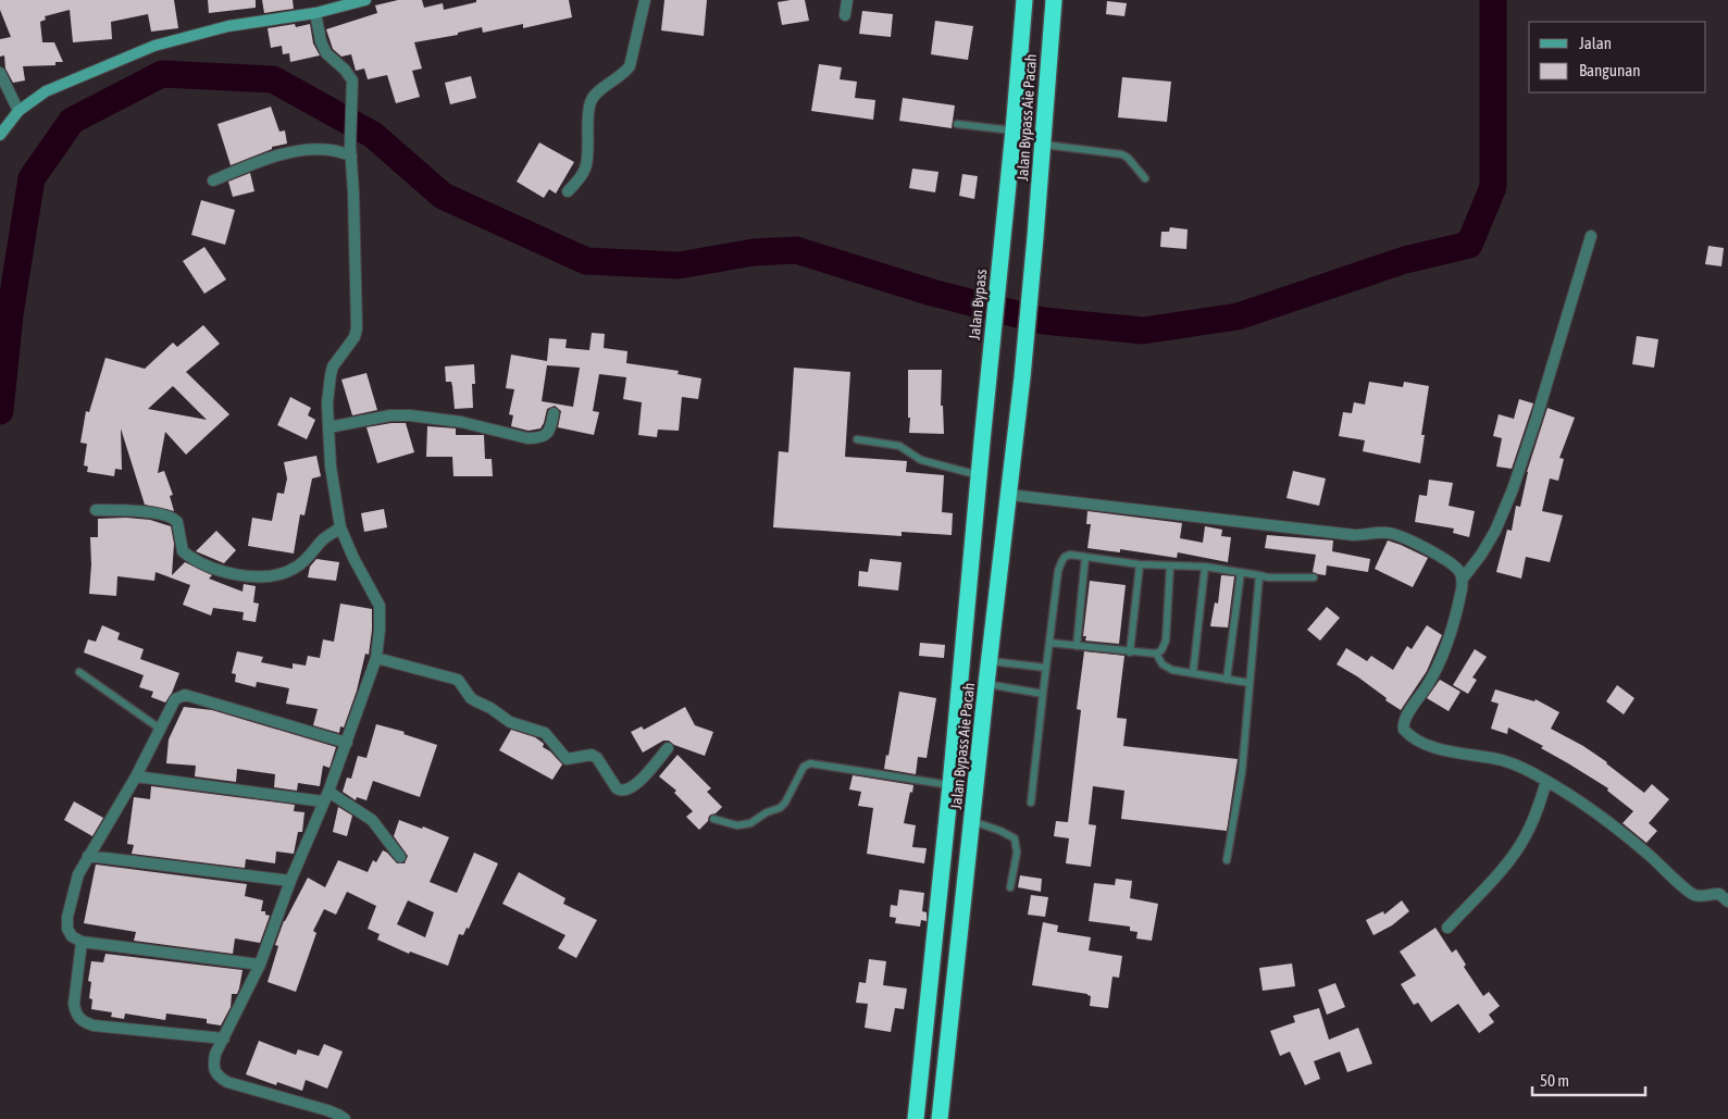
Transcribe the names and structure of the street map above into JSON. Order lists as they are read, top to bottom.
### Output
{
  "streets": {
    "highway": ["Jalan Bypass Aie Pacah", "Jalan Bypass"]
  },
  "crossings": [
    ["Jalan Bypass Aie Pacah", "Jalan Bypass"]
  ],
  "legend": ["Jalan", "Bangunan"],
  "scale_bar": "50 m"
}
